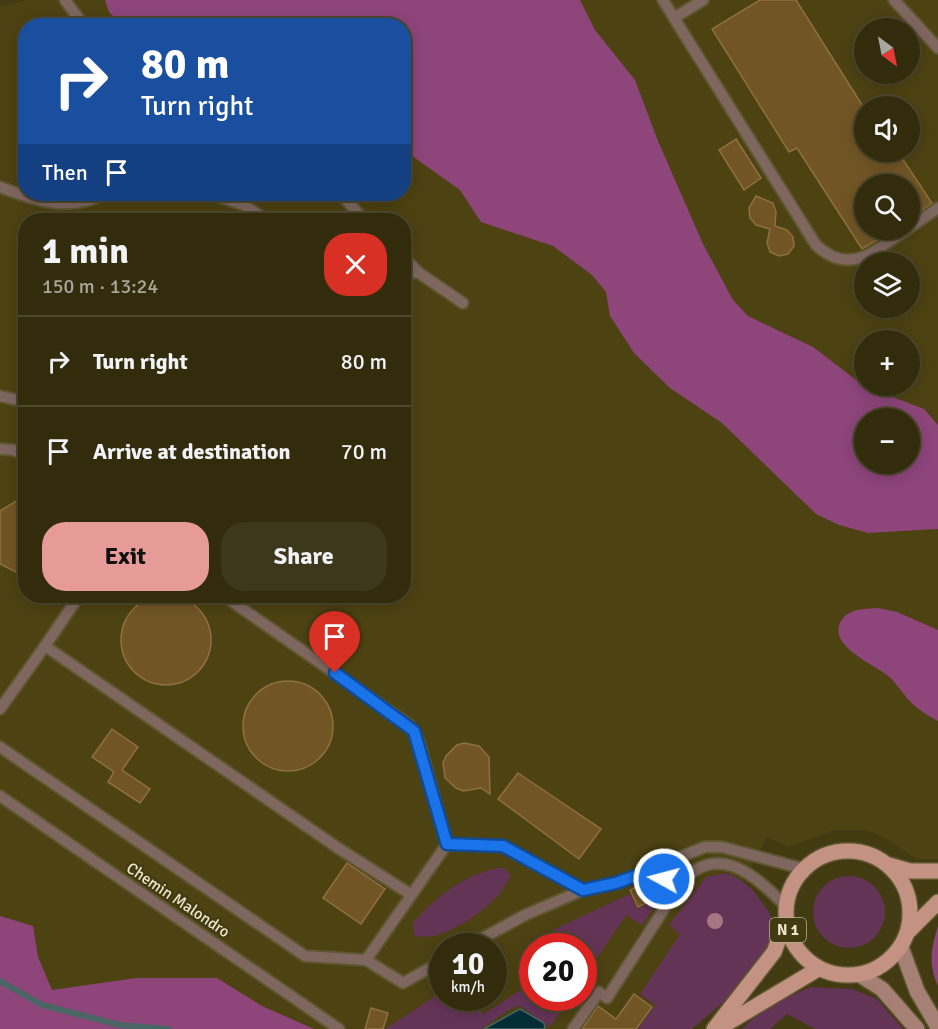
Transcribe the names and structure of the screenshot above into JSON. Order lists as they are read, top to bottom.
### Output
{
  "streets": {
    "main road": ["N 1"],
    "lane": ["Chemin Malondro"]
  },
  "north": "bottom right",
  "page": {
    "map_buttons": ["+", "−"],
    "turn": ["80 m", "Turn right"],
    "then": "Then",
    "heading": ["1 min", "150 m · 13:24"],
    "list": [
      {
        "name": "Turn right",
        "value": "80 m"
      },
      {
        "name": "Arrive at destination",
        "value": "70 m"
      }
    ],
    "buttons": ["Exit", "Share"],
    "speed": "10 km/h",
    "limit": "20"
  }
}
